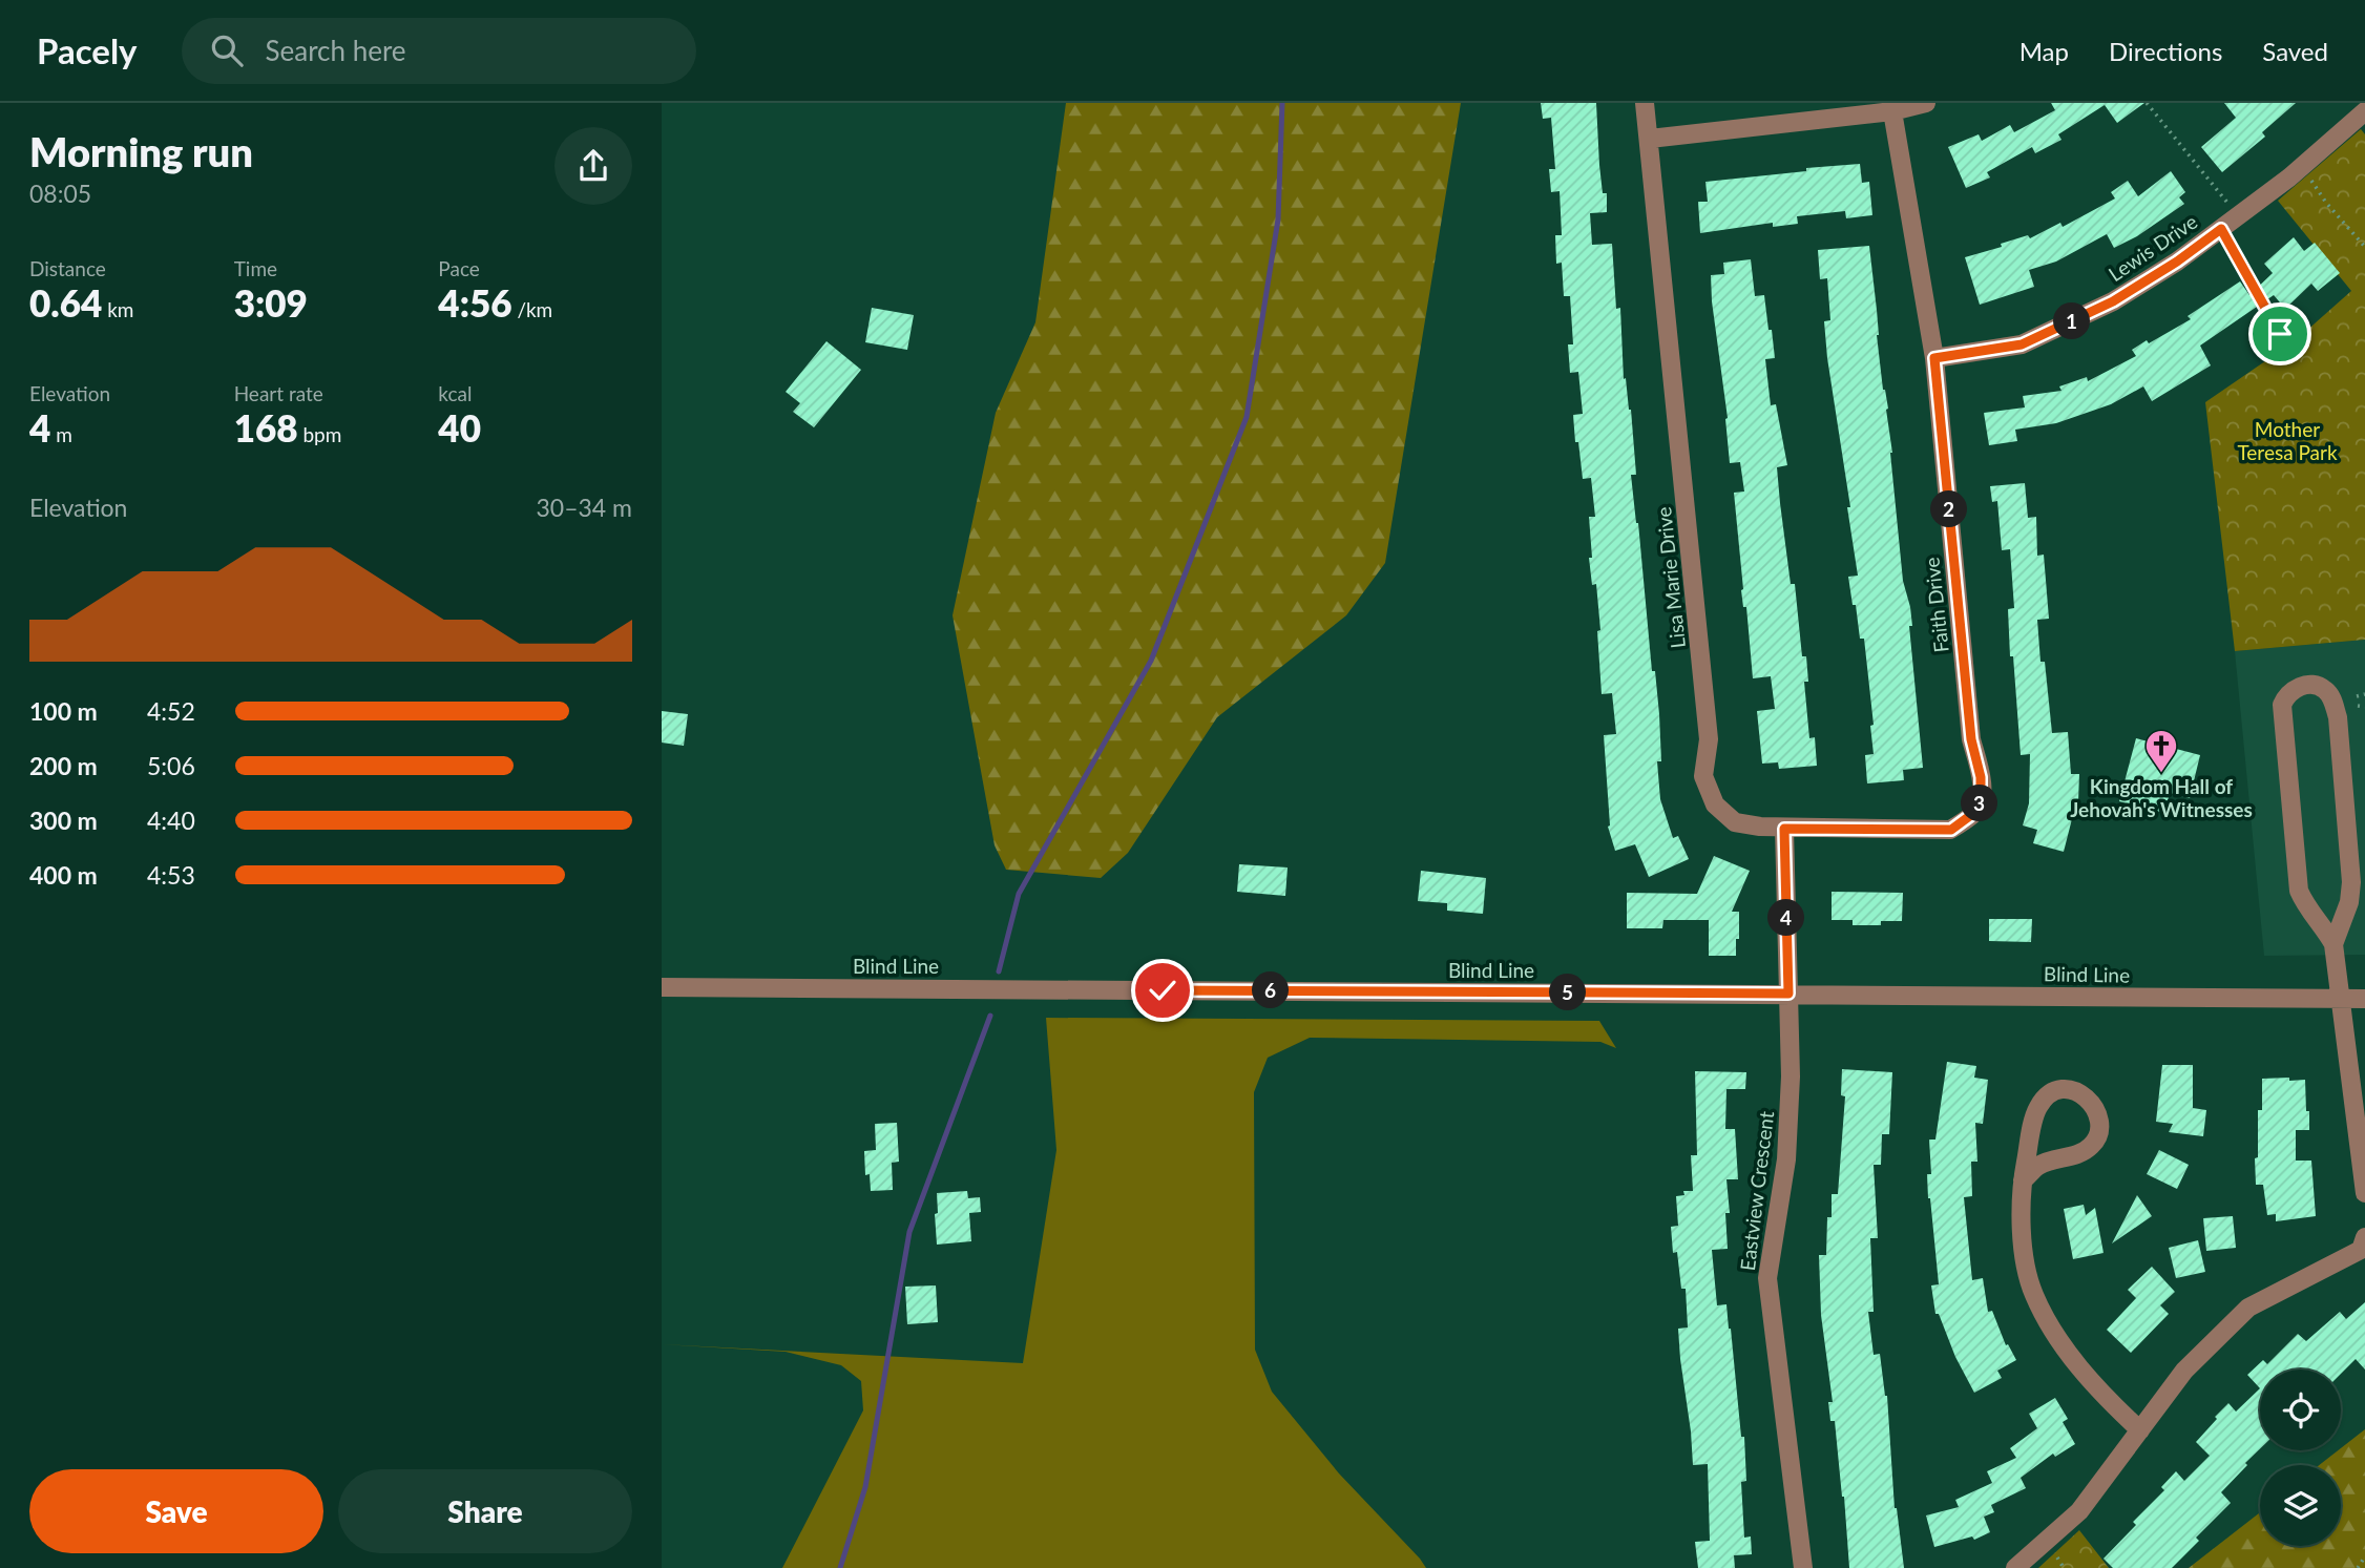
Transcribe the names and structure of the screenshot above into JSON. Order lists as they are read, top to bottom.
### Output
{
  "streets": {
    "street": [
      "Lewis Drive",
      "Lisa Marie Drive",
      "Faith Drive",
      "Blind Line",
      "Eastview Crescent"
    ]
  },
  "crossings": [
    ["Lewis Drive", "Faith Drive"],
    ["Lisa Marie Drive", "Faith Drive"],
    ["Blind Line", "Eastview Crescent"]
  ],
  "parks": ["Mother Teresa Park"],
  "places": {
    "church": ["Kingdom Hall of Jehovah's Witnesses"]
  },
  "page": {
    "header": "Pacely",
    "search": "Search here",
    "nav": ["Map", "Directions", "Saved"],
    "heading": ["Morning run", "08:05"],
    "stats": [
      ["Distance", "0.64 km"],
      ["Time", "3:09"],
      ["Pace", "4:56 /km"],
      ["Elevation", "4 m"],
      ["Heart rate", "168 bpm"],
      ["kcal", "40"]
    ],
    "pins": [
      "1",
      "2",
      "3",
      "4",
      "6",
      "5"
    ],
    "chart": ["Elevation", "30–34 m"],
    "list": [
      {
        "name": "100 m",
        "note": "4:52"
      },
      {
        "name": "200 m",
        "note": "5:06"
      },
      {
        "name": "300 m",
        "note": "4:40"
      },
      {
        "name": "400 m",
        "note": "4:53"
      }
    ],
    "buttons": ["Save", "Share"]
  }
}
